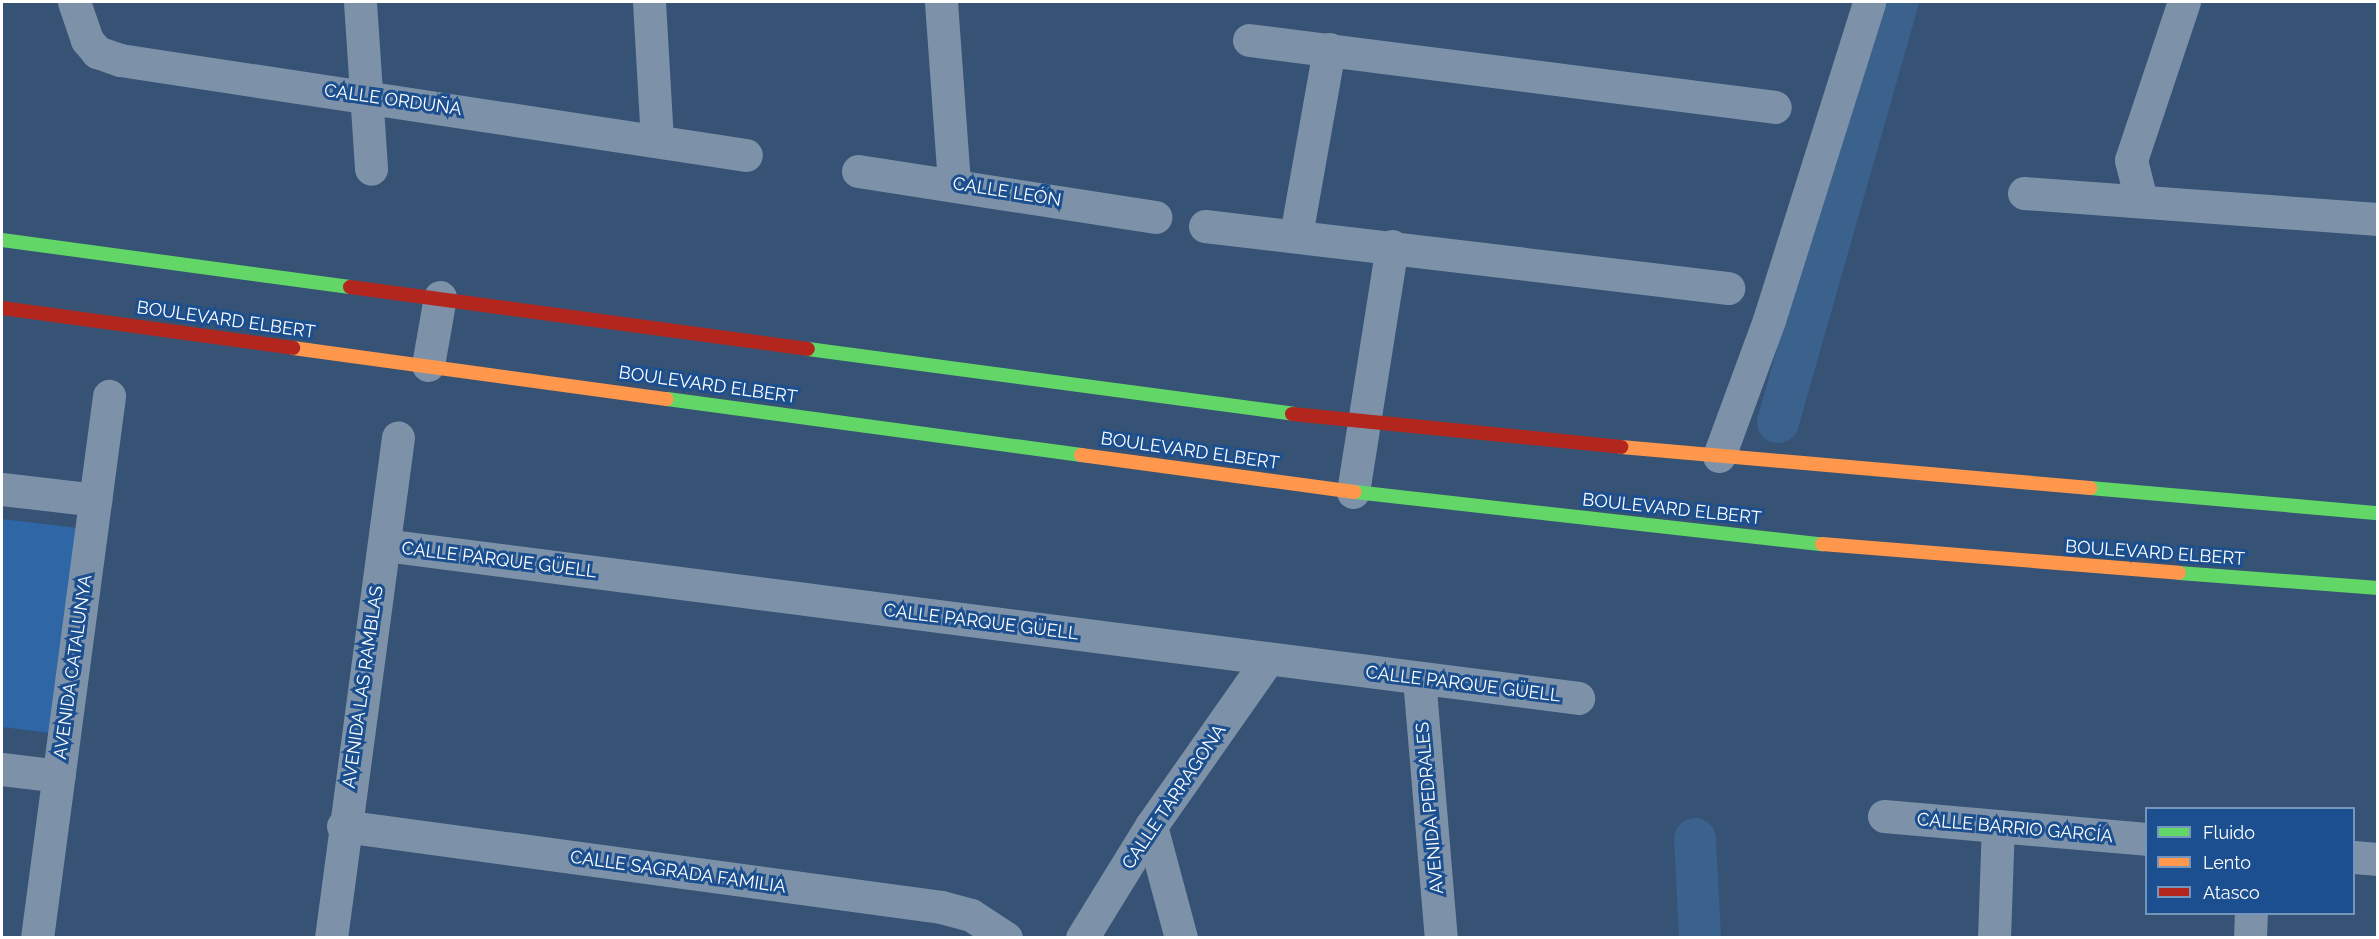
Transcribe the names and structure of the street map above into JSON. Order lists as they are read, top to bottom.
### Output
{
  "streets": {
    "street": [
      "CALLE ORDUÑA",
      "CALLE LEÓN",
      "BOULEVARD ELBERT",
      "CALLE PARQUE GÜELL",
      "AVENIDA CATALUNYA",
      "AVENIDA LAS RAMBLAS",
      "CALLE TARRAGONA",
      "AVENIDA PEDRALES",
      "CALLE BARRIO GARCÍA",
      "CALLE SAGRADA FAMILIA"
    ]
  },
  "crossings": [
    ["CALLE PARQUE GÜELL", "AVENIDA LAS RAMBLAS"],
    ["CALLE PARQUE GÜELL", "CALLE TARRAGONA"],
    ["CALLE PARQUE GÜELL", "AVENIDA PEDRALES"],
    ["AVENIDA LAS RAMBLAS", "CALLE SAGRADA FAMILIA"]
  ],
  "legend": ["Fluido", "Lento", "Atasco"]
}
